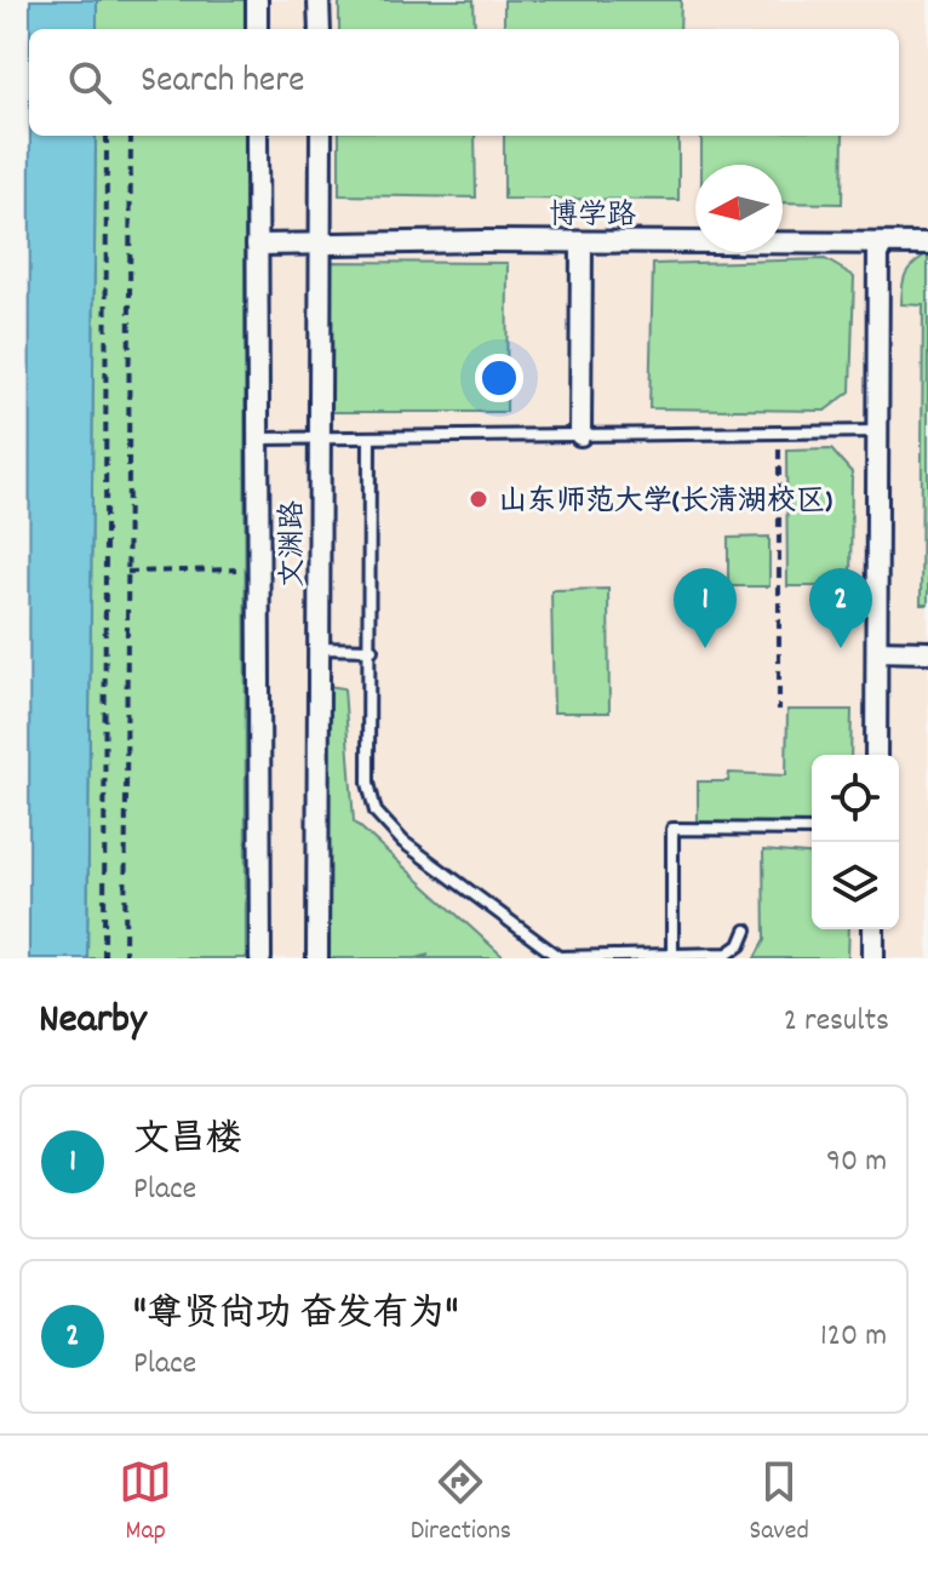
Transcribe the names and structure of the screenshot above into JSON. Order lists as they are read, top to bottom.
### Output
{
  "streets": {
    "street": ["博学路", "文渊路"]
  },
  "crossings": [
    ["博学路", "文渊路"]
  ],
  "places": ["山东师范大学(长清湖校区)"],
  "north": "left",
  "page": {
    "search": "Search here",
    "pins": ["1", "2"],
    "heading": ["Nearby", "2 results"],
    "list": [
      {
        "mark": "1",
        "name": "文昌楼",
        "note": "Place",
        "value": "90 m"
      },
      {
        "mark": "2",
        "name": "\"尊贤尚功 奋发有为\"",
        "note": "Place",
        "value": "120 m"
      }
    ],
    "nav": ["Map", "Directions", "Saved"]
  }
}
